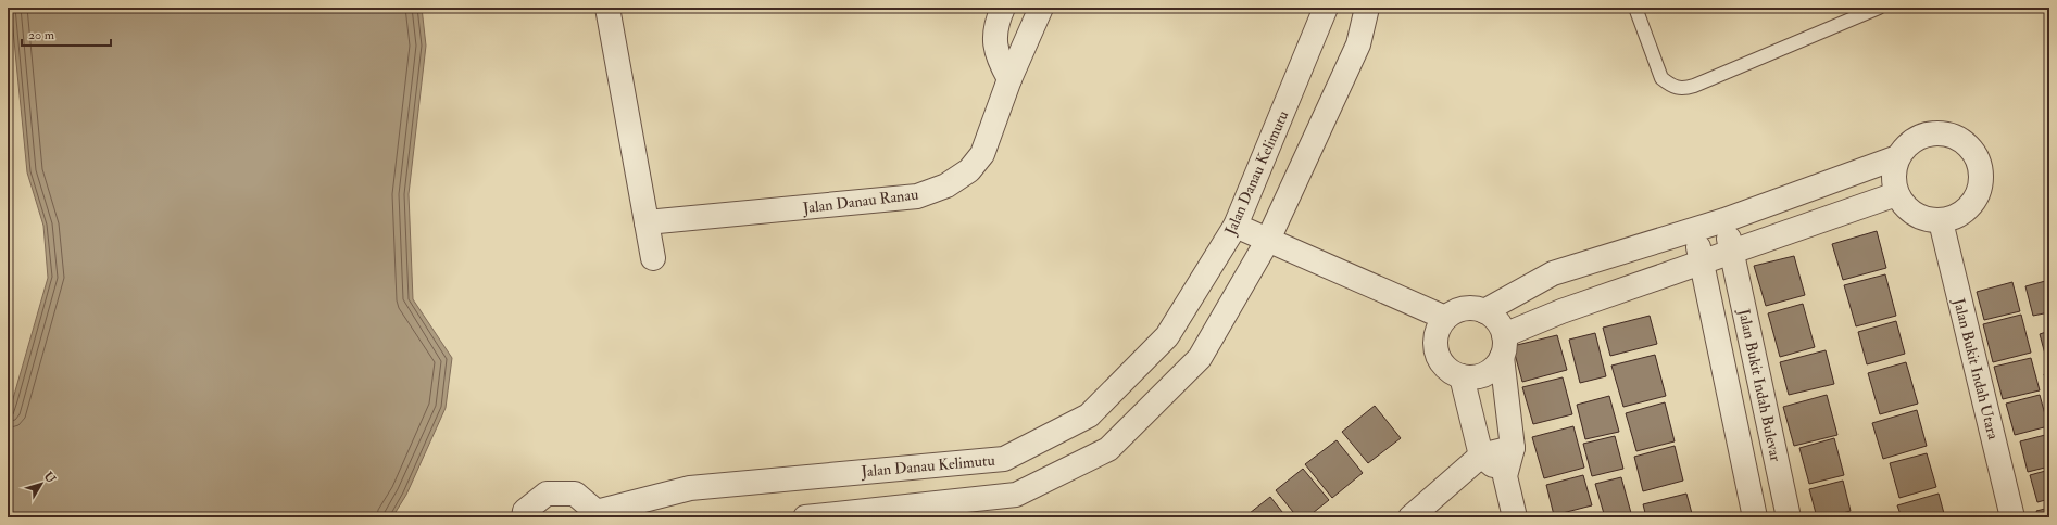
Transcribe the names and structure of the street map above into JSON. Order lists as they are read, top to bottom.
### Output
{
  "streets": {
    "street": [
      "Jalan Danau Kelimutu",
      "Jalan Danau Ranau",
      "Jalan Bukit Indah Utara",
      "Jalan Bukit Indah Bulevar"
    ]
  },
  "scale_bar": "20 m",
  "north": "top right"
}
